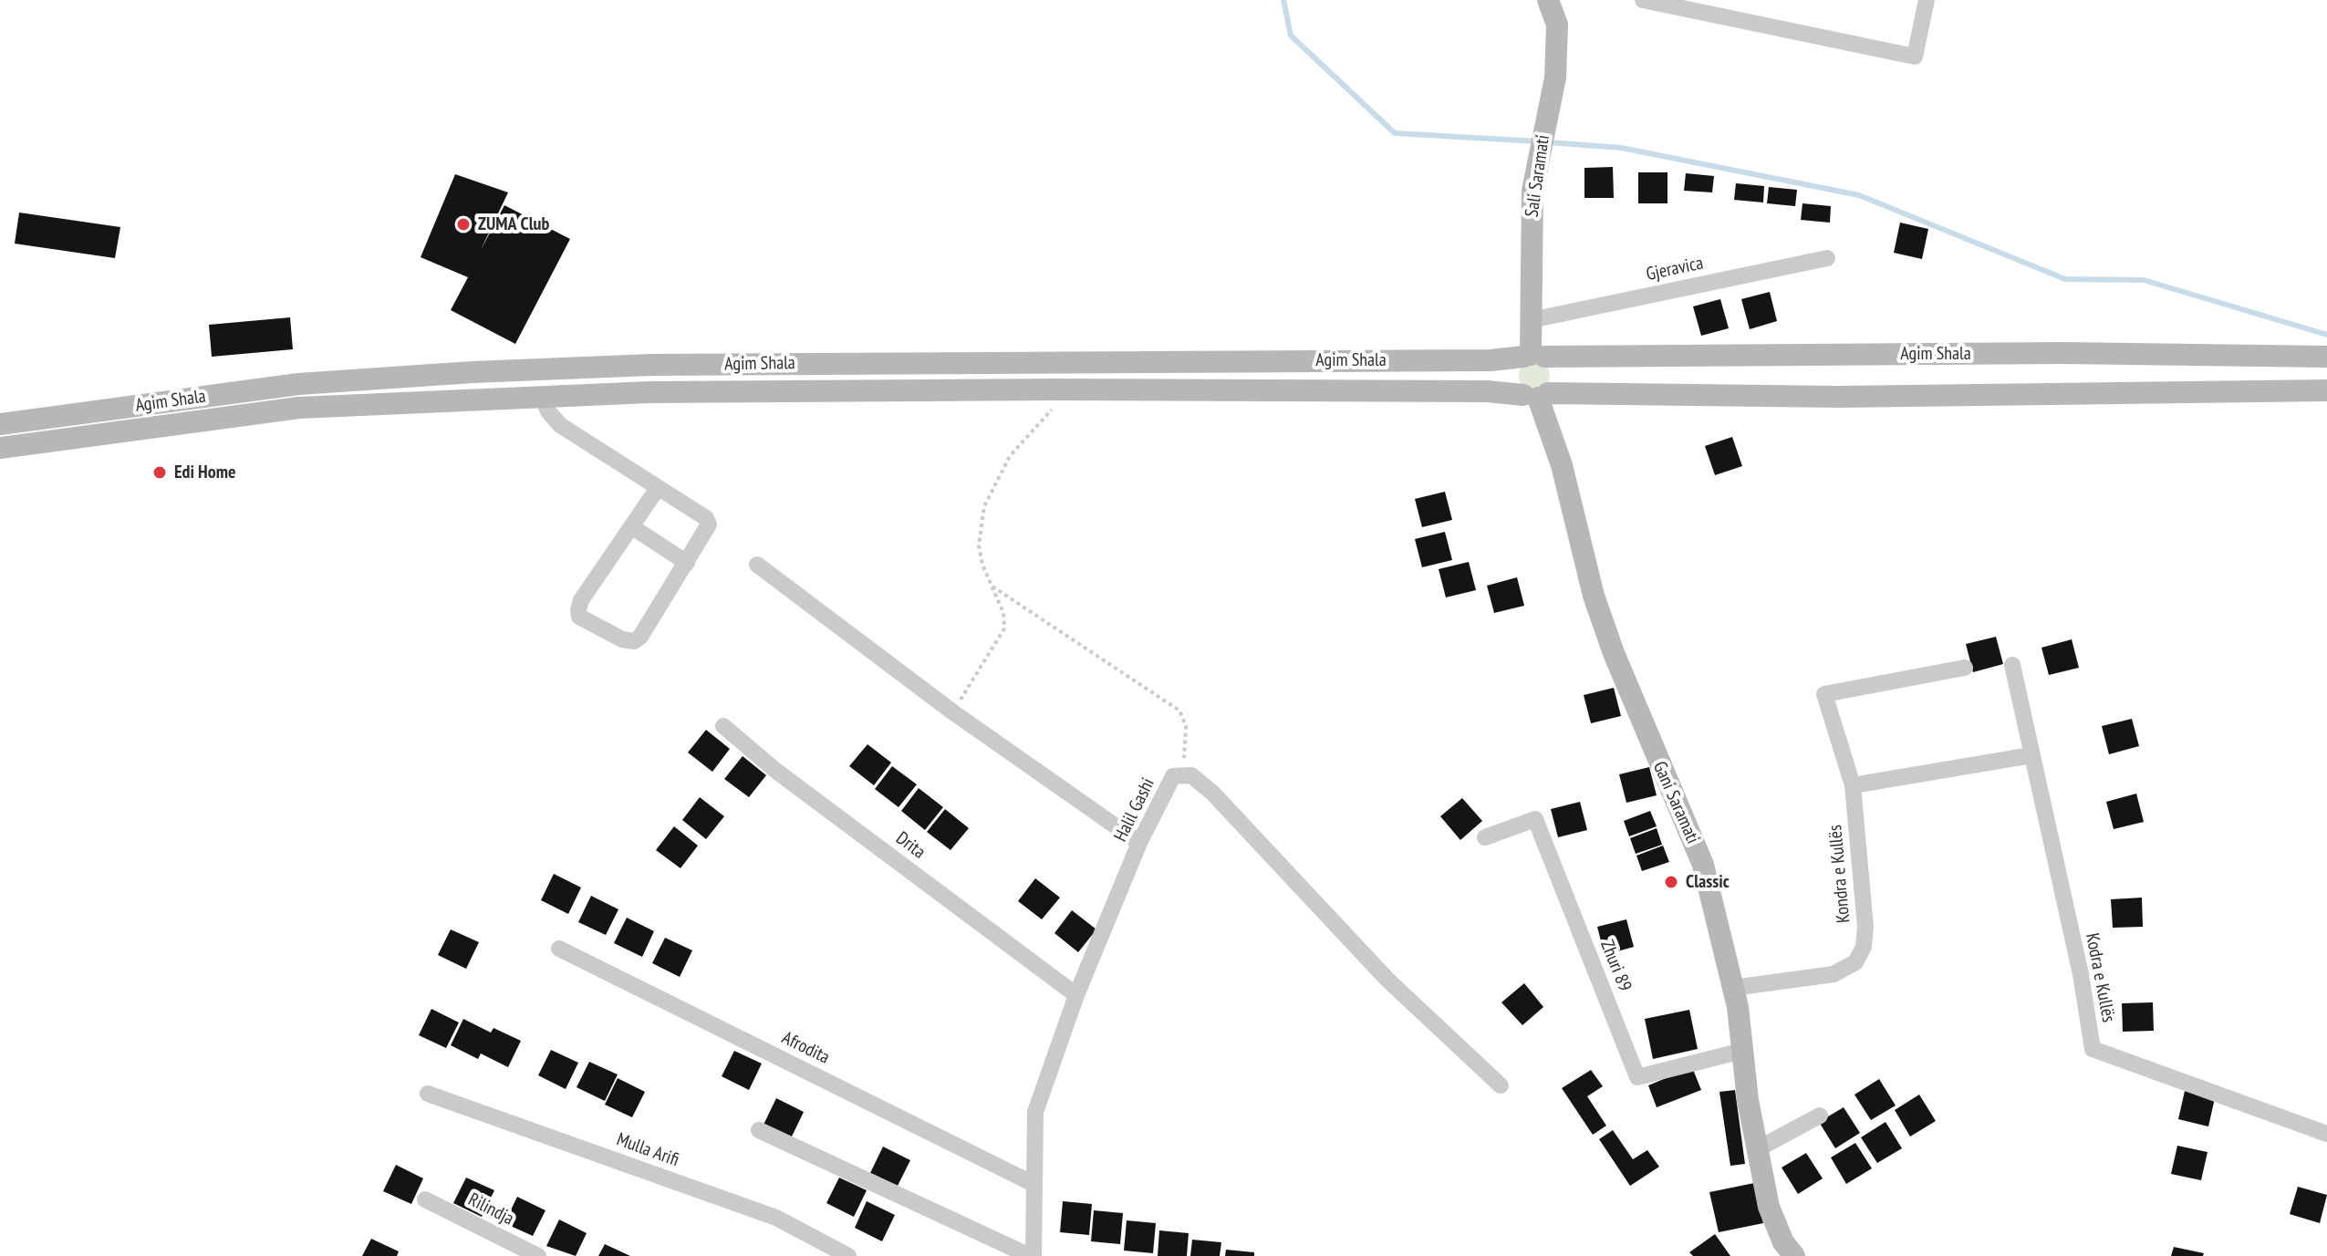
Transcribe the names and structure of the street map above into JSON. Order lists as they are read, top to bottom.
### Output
{
  "streets": {
    "main road": ["Sali Saramati", "Agim Shala", "Gani Saramati"],
    "street": [
      "Gjeravica",
      "Halil Gashi",
      "Drita",
      "Kondra e Kullës",
      "Zhuri 89",
      "Kodra e Kullës",
      "Afrodita",
      "Mulla Arifi",
      "Rilindja"
    ]
  },
  "crossings": [
    ["Sali Saramati", "Gjeravica"],
    ["Sali Saramati", "Agim Shala"],
    ["Agim Shala", "Gani Saramati"],
    ["Gani Saramati", "Kondra e Kullës"],
    ["Gani Saramati", "Zhuri 89"],
    ["Halil Gashi", "Drita"],
    ["Halil Gashi", "Afrodita"]
  ],
  "places": ["ZUMA Club", "Edi Home", "Classic"]
}
